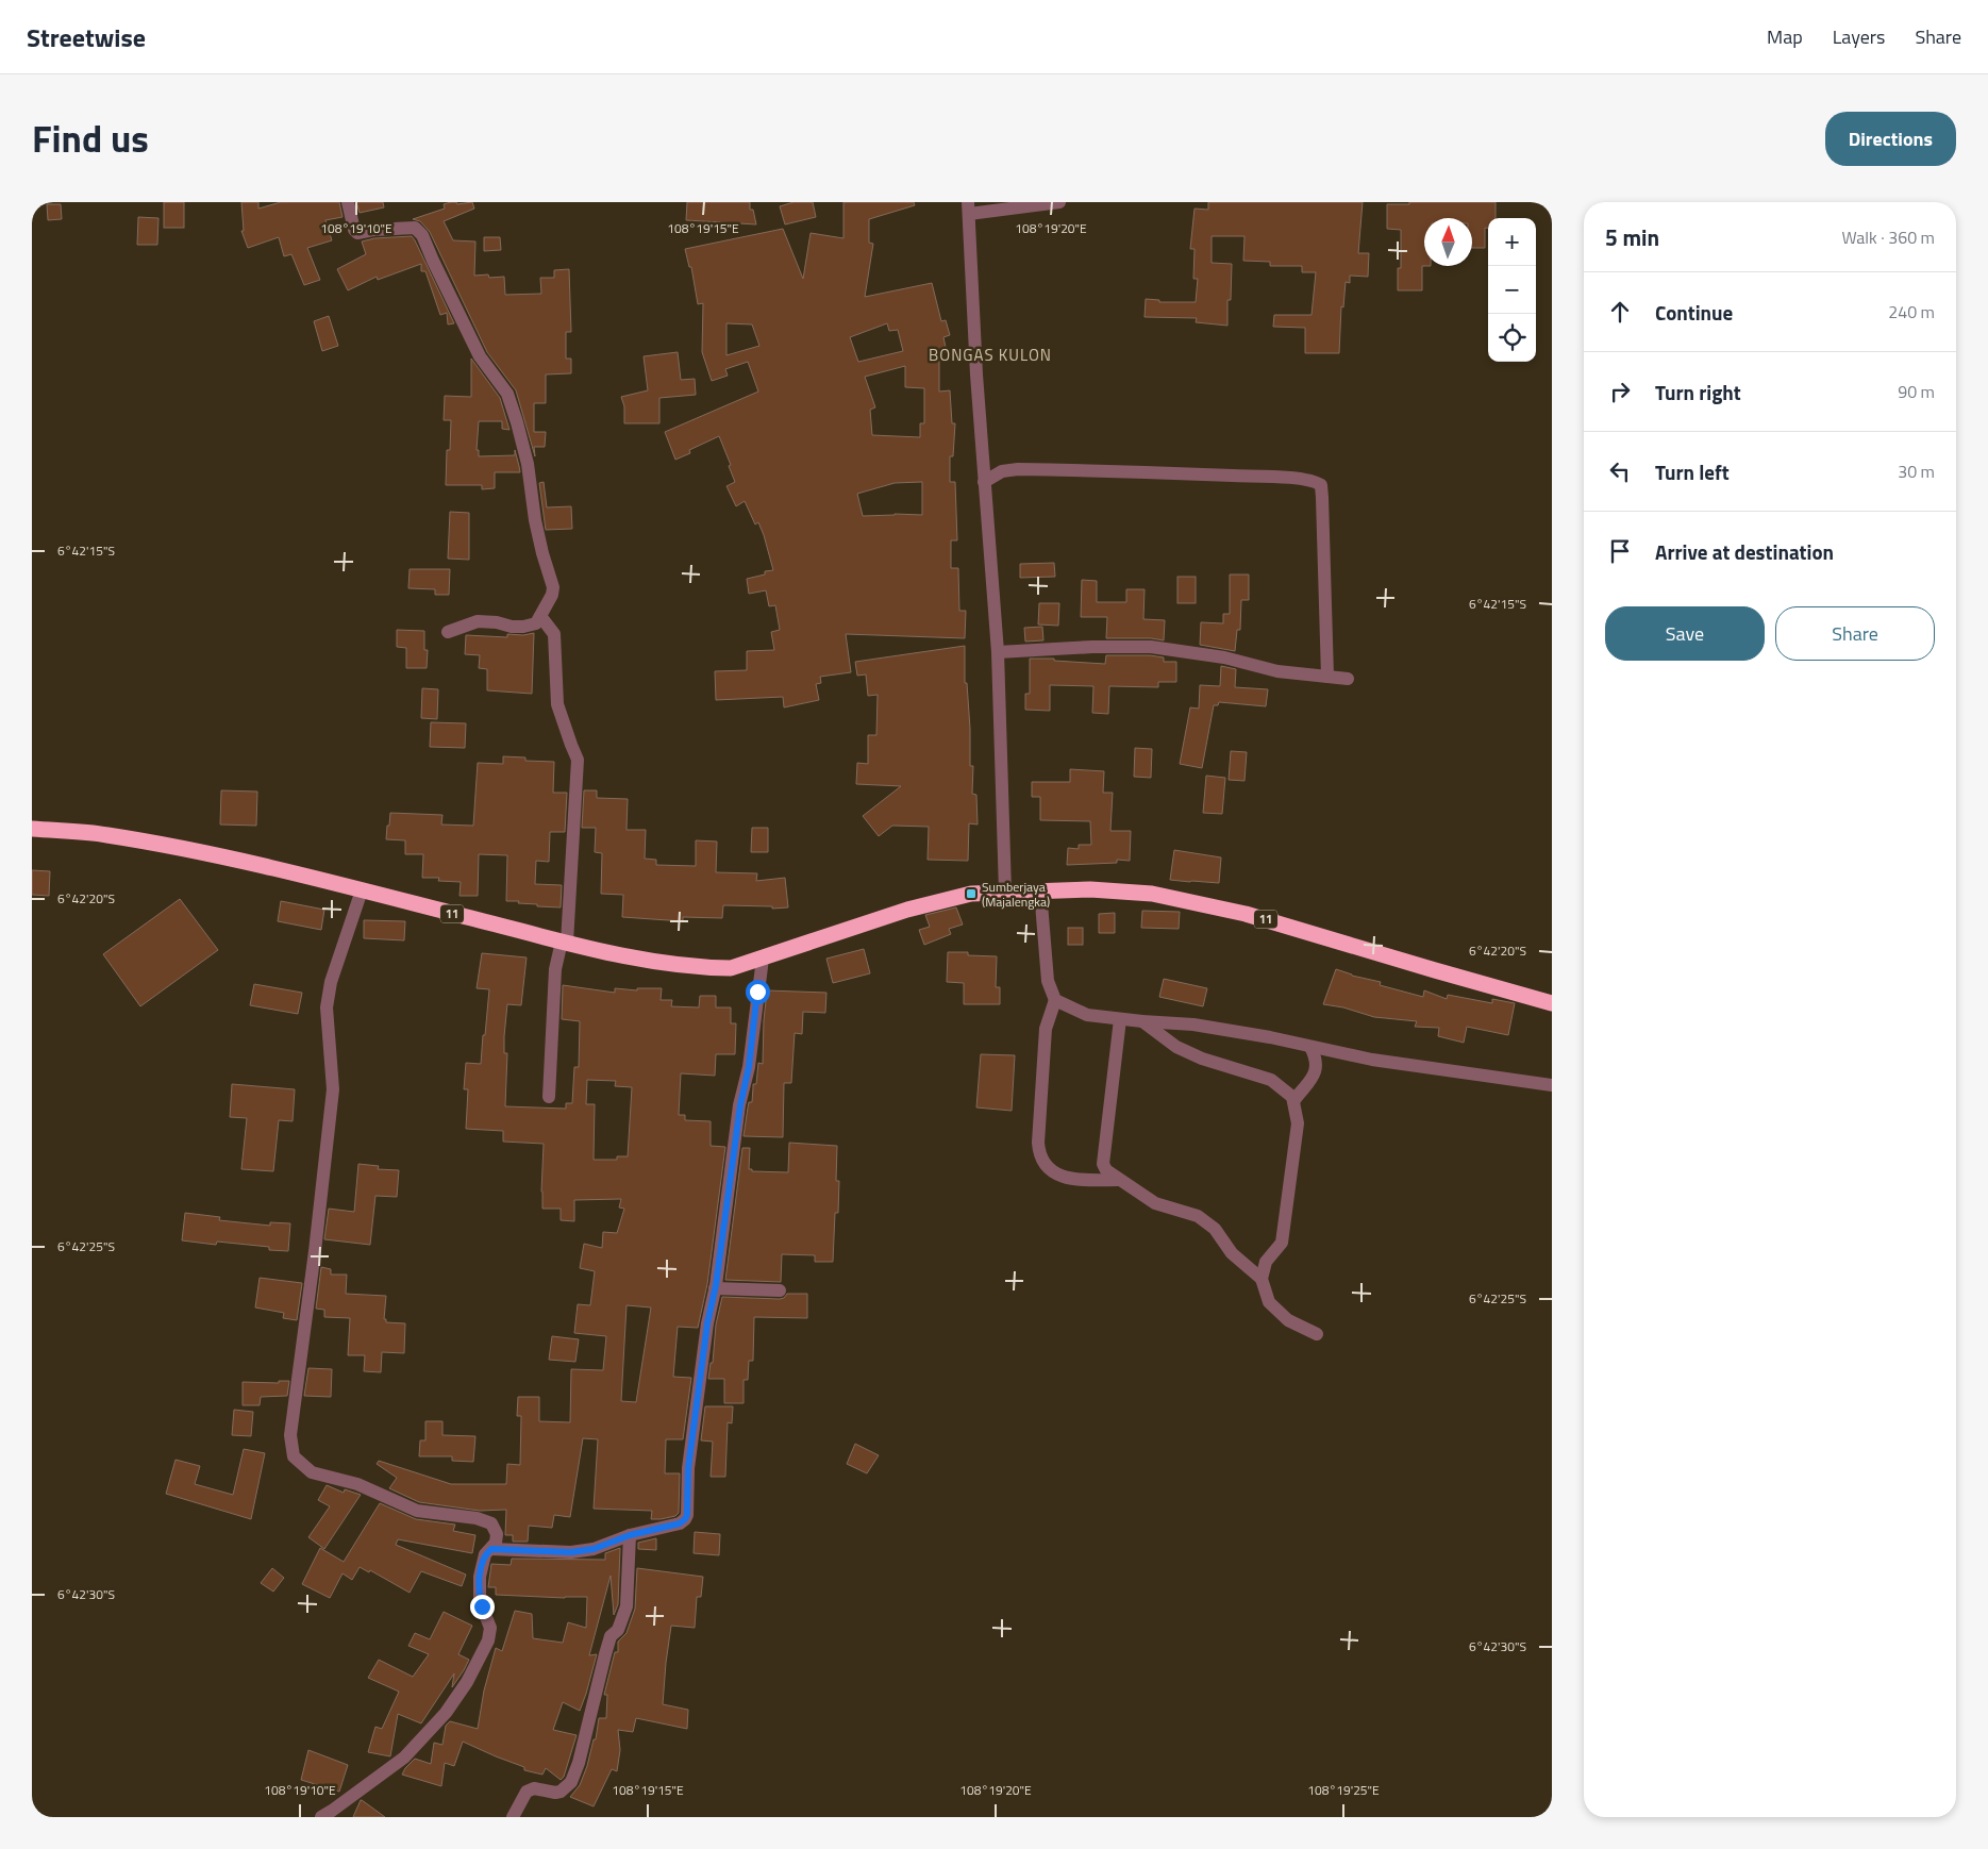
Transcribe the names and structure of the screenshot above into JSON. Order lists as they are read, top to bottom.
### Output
{
  "streets": {
    "highway": ["11"]
  },
  "districts": ["BONGAS KULON"],
  "places": {
    "transit": ["Sumberjaya (Majalengka)"]
  },
  "north": "top",
  "page": {
    "header": "Streetwise",
    "nav": ["Map", "Layers", "Share"],
    "title": "Find us",
    "buttons": [
      "Directions",
      ["Save", "Share"]
    ],
    "heading": ["5 min", "Walk · 360 m"],
    "map_buttons": ["+", "−"],
    "list": [
      ["Continue", "240 m"],
      ["Turn right", "90 m"],
      ["Turn left", "30 m"],
      "Arrive at destination"
    ]
  },
  "coordinates": [
    "108°19'10\"E",
    "108°19'15\"E",
    "108°19'20\"E",
    "6°42'15\"S",
    "6°42'20\"S",
    "6°42'25\"S",
    "6°42'30\"S",
    "108°19'25\"E"
  ]
}
